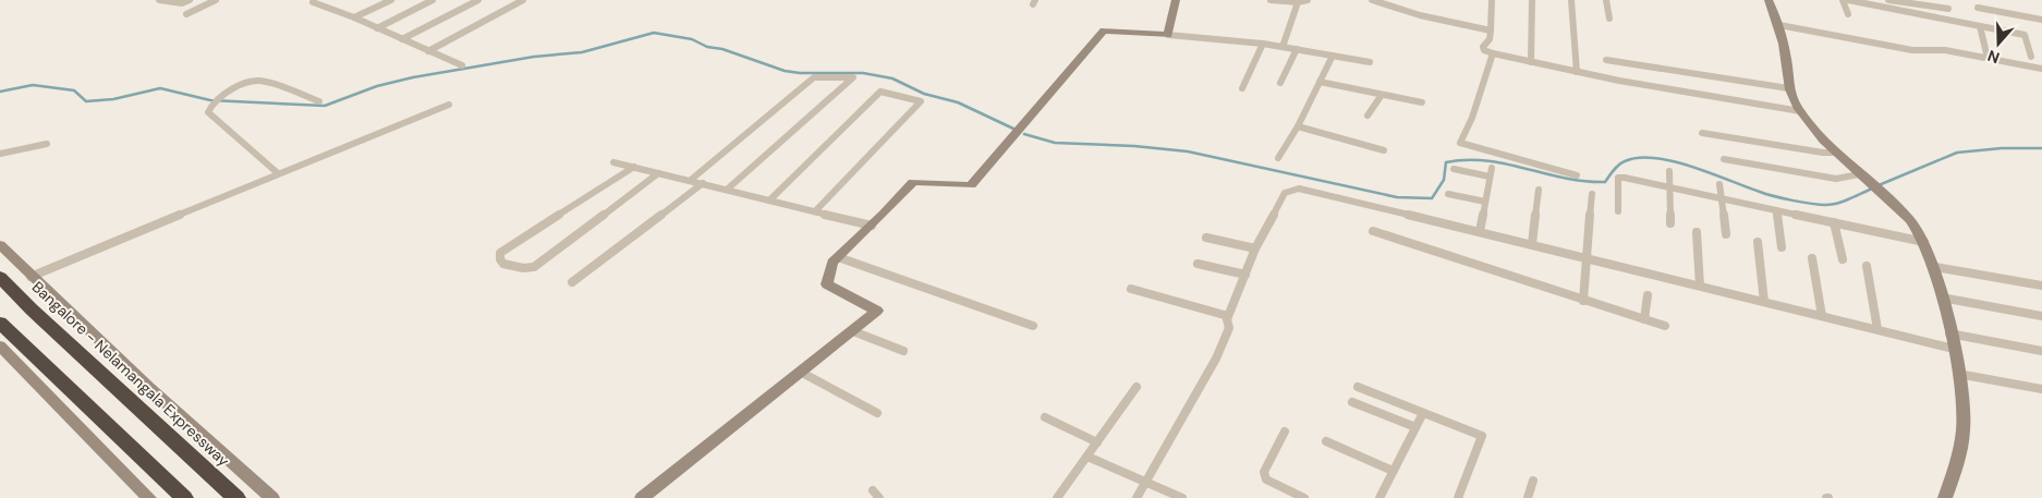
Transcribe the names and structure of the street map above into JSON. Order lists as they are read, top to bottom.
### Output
{
  "streets": {
    "highway": ["Bangalore - Nelamangala Expressway"]
  },
  "north": "bottom"
}
